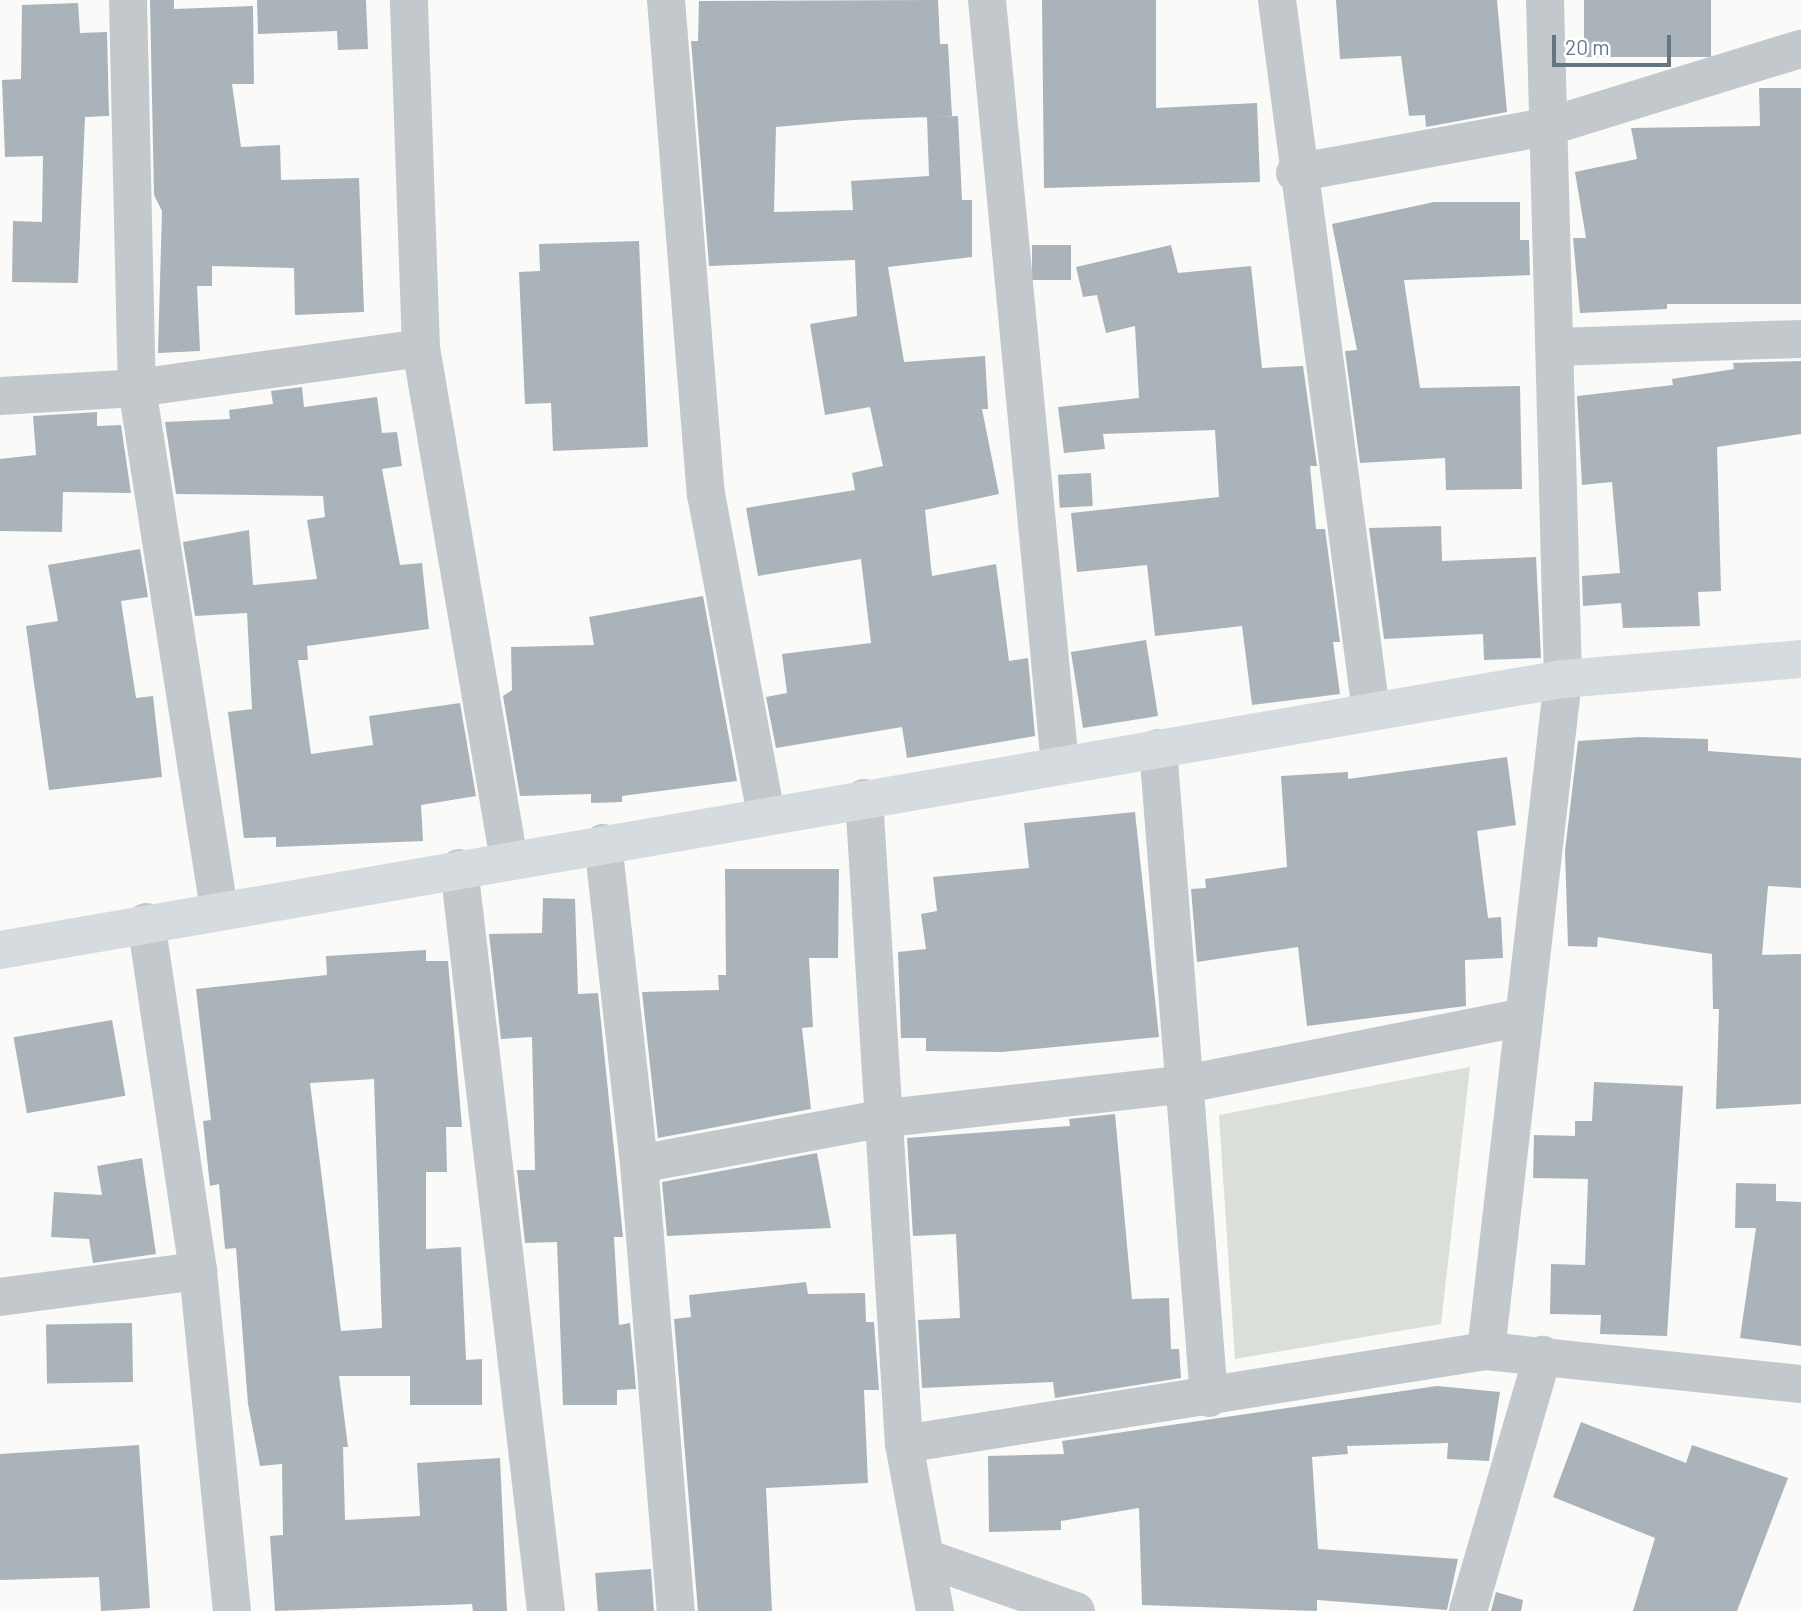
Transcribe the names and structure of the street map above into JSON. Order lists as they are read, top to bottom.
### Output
{
  "scale_bar": "20 m"
}
